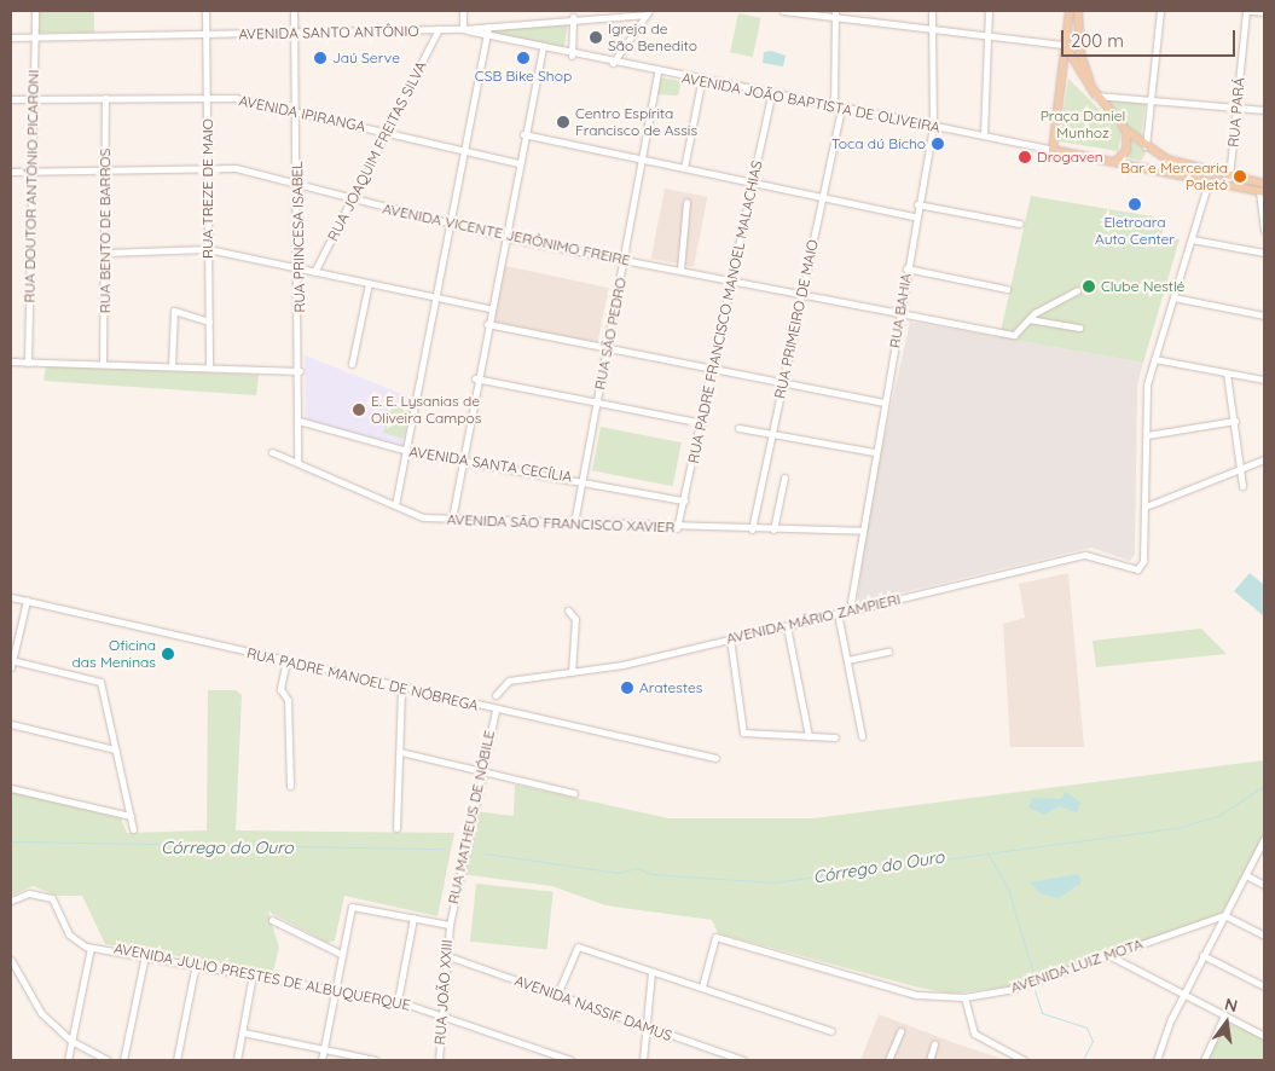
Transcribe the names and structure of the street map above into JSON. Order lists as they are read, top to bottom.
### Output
{
  "streets": {
    "street": [
      "AVENIDA SANTO ANTÔNIO",
      "AVENIDA JOÃO BAPTISTA DE OLIVEIRA",
      "RUA PARÁ",
      "AVENIDA IPIRANGA",
      "RUA JOAQUIM FREITAS SILVA",
      "RUA DOUTOR ANTÔNIO PICARONI",
      "RUA TREZE DE MAIO",
      "RUA BENTO DE BARROS",
      "AVENIDA VICENTE JERÔNIMO FREIRE",
      "RUA PRINCESA ISABEL",
      "RUA BAHIA",
      "RUA PADRE FRANCISCO MANOEL MALACHIAS",
      "RUA PRIMEIRO DE MAIO",
      "RUA SÃO PEDRO",
      "AVENIDA SANTA CECÍLIA",
      "AVENIDA SÃO FRANCISCO XAVIER",
      "AVENIDA MÁRIO ZAMPIERI",
      "RUA PADRE MANOEL DE NÓBREGA",
      "RUA MATHEUS DE NÓBILE",
      "AVENIDA LUIZ MOTA",
      "AVENIDA JULIO PRESTES DE ALBUQUERQUE",
      "RUA JOÃO XXIII",
      "AVENIDA NASSIF DAMUS"
    ]
  },
  "crossings": [
    ["AVENIDA SANTO ANTÔNIO", "AVENIDA JOÃO BAPTISTA DE OLIVEIRA"],
    ["AVENIDA SANTO ANTÔNIO", "RUA JOAQUIM FREITAS SILVA"],
    ["AVENIDA SANTO ANTÔNIO", "RUA DOUTOR ANTÔNIO PICARONI"],
    ["AVENIDA SANTO ANTÔNIO", "RUA TREZE DE MAIO"],
    ["AVENIDA SANTO ANTÔNIO", "RUA PRINCESA ISABEL"],
    ["AVENIDA JOÃO BAPTISTA DE OLIVEIRA", "RUA BAHIA"],
    ["AVENIDA JOÃO BAPTISTA DE OLIVEIRA", "RUA PADRE FRANCISCO MANOEL MALACHIAS"],
    ["AVENIDA JOÃO BAPTISTA DE OLIVEIRA", "RUA PRIMEIRO DE MAIO"],
    ["AVENIDA JOÃO BAPTISTA DE OLIVEIRA", "RUA SÃO PEDRO"],
    ["AVENIDA IPIRANGA", "RUA JOAQUIM FREITAS SILVA"],
    ["AVENIDA IPIRANGA", "RUA DOUTOR ANTÔNIO PICARONI"],
    ["AVENIDA IPIRANGA", "RUA TREZE DE MAIO"],
    ["AVENIDA IPIRANGA", "RUA BENTO DE BARROS"],
    ["AVENIDA IPIRANGA", "RUA PRINCESA ISABEL"],
    ["RUA JOAQUIM FREITAS SILVA", "AVENIDA VICENTE JERÔNIMO FREIRE"],
    ["RUA DOUTOR ANTÔNIO PICARONI", "AVENIDA VICENTE JERÔNIMO FREIRE"],
    ["RUA TREZE DE MAIO", "AVENIDA VICENTE JERÔNIMO FREIRE"],
    ["RUA BENTO DE BARROS", "AVENIDA VICENTE JERÔNIMO FREIRE"],
    ["AVENIDA VICENTE JERÔNIMO FREIRE", "RUA PRINCESA ISABEL"],
    ["AVENIDA VICENTE JERÔNIMO FREIRE", "RUA BAHIA"],
    ["AVENIDA VICENTE JERÔNIMO FREIRE", "RUA PADRE FRANCISCO MANOEL MALACHIAS"],
    ["AVENIDA VICENTE JERÔNIMO FREIRE", "RUA PRIMEIRO DE MAIO"],
    ["AVENIDA VICENTE JERÔNIMO FREIRE", "RUA SÃO PEDRO"],
    ["RUA PRINCESA ISABEL", "AVENIDA SANTA CECÍLIA"],
    ["RUA PRINCESA ISABEL", "AVENIDA SÃO FRANCISCO XAVIER"],
    ["RUA BAHIA", "AVENIDA SÃO FRANCISCO XAVIER"],
    ["RUA BAHIA", "AVENIDA MÁRIO ZAMPIERI"],
    ["RUA PADRE FRANCISCO MANOEL MALACHIAS", "AVENIDA SANTA CECÍLIA"],
    ["RUA PADRE FRANCISCO MANOEL MALACHIAS", "AVENIDA SÃO FRANCISCO XAVIER"],
    ["RUA PRIMEIRO DE MAIO", "AVENIDA SÃO FRANCISCO XAVIER"],
    ["RUA SÃO PEDRO", "AVENIDA SANTA CECÍLIA"],
    ["RUA SÃO PEDRO", "AVENIDA SÃO FRANCISCO XAVIER"],
    ["RUA PADRE MANOEL DE NÓBREGA", "RUA MATHEUS DE NÓBILE"],
    ["RUA MATHEUS DE NÓBILE", "RUA JOÃO XXIII"],
    ["AVENIDA JULIO PRESTES DE ALBUQUERQUE", "RUA JOÃO XXIII"],
    ["RUA JOÃO XXIII", "AVENIDA NASSIF DAMUS"]
  ],
  "water": ["Córrego do Ouro"],
  "parks": ["Praça Daniel Munhoz"],
  "places": [
    "Igreja de São Benedito",
    "Jaú Serve",
    "CSB Bike Shop",
    "Centro Espírita Francisco de Assis",
    "Toca dú Bicho",
    "Drogaven",
    "Bar e Mercearia Paletó",
    "Eletroara Auto Center",
    "Clube Nestlé",
    "E. E. Lysanias de Oliveira Campos",
    "Oficina das Meninas",
    "Aratestes"
  ],
  "scale_bar": "200 m",
  "north": "top"
}
